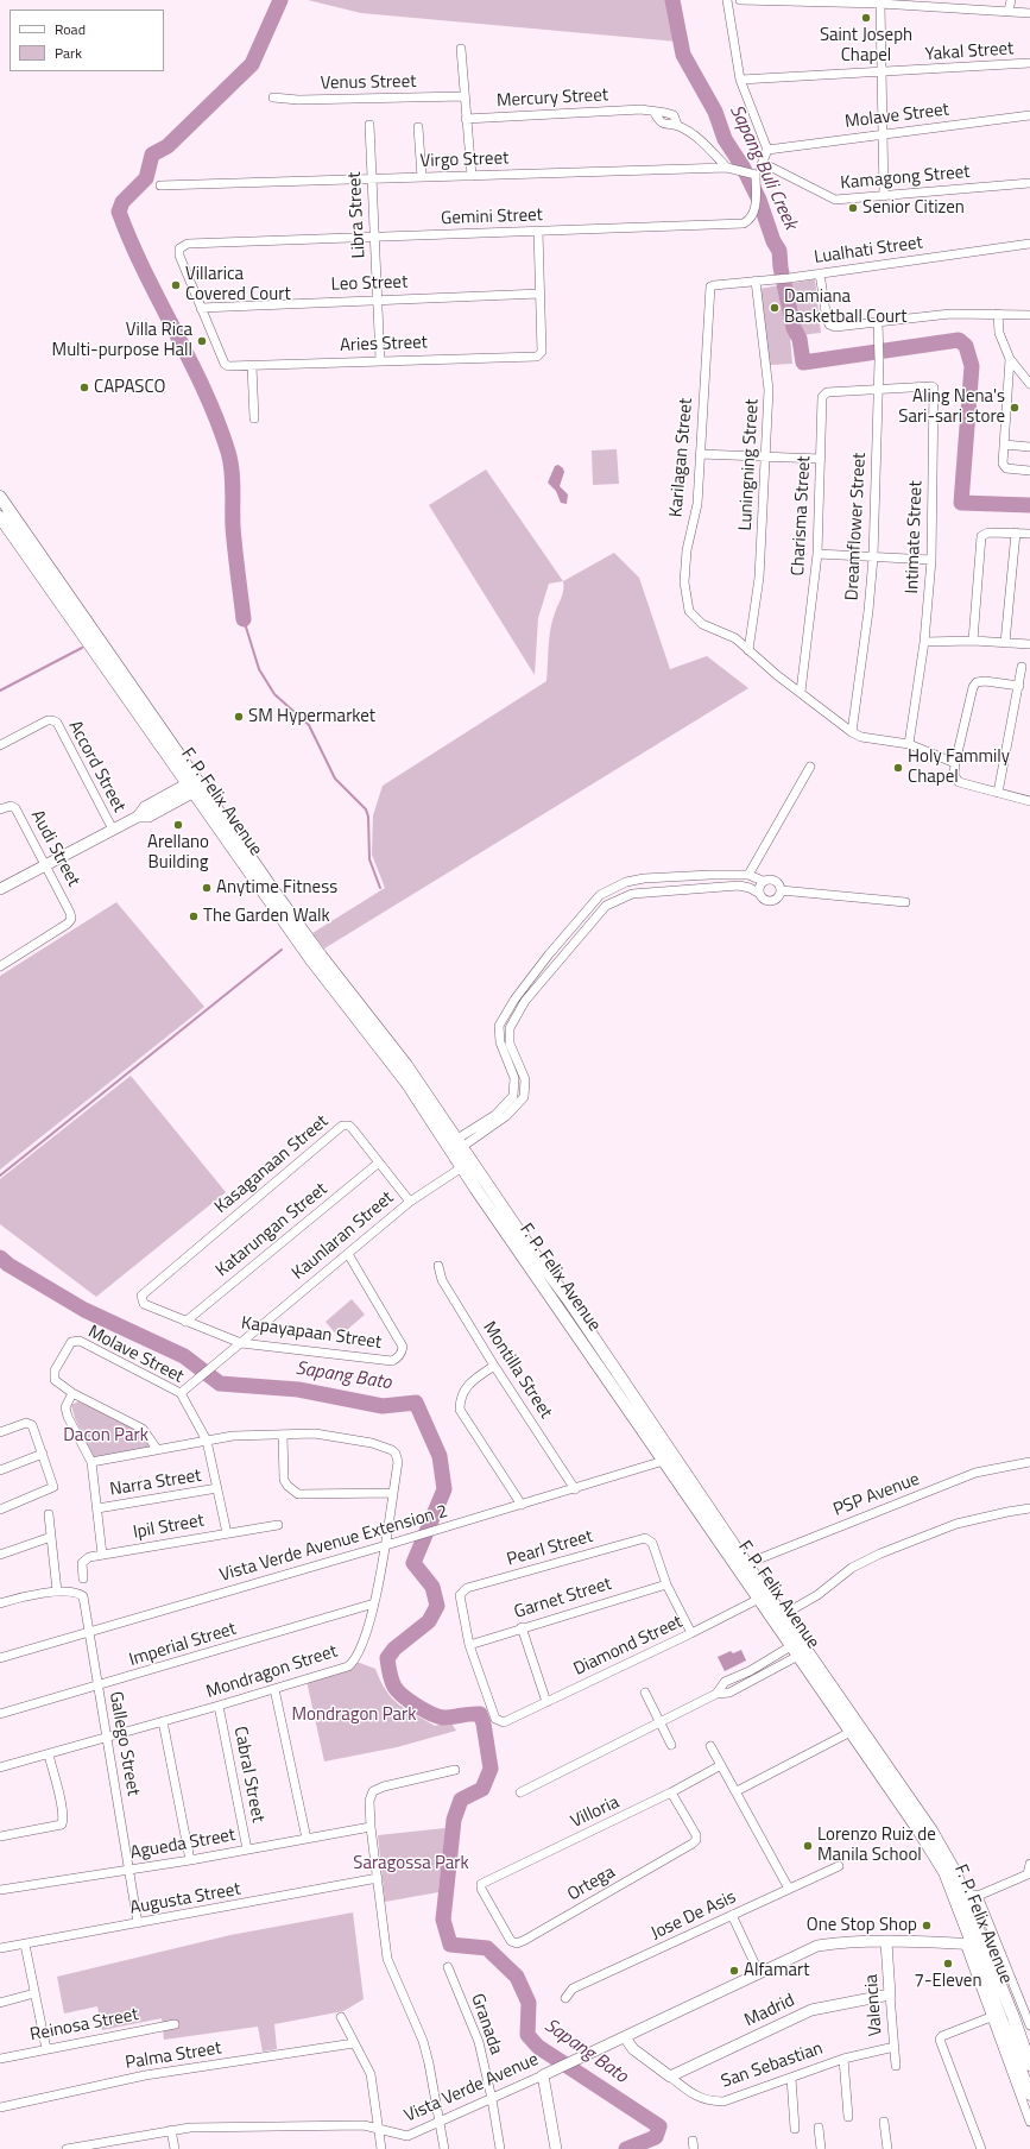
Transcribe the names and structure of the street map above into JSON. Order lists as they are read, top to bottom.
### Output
{
  "streets": {
    "main road": ["F. P. Felix Avenue"],
    "street": [
      "Yakal Street",
      "Venus Street",
      "Mercury Street",
      "Molave Street",
      "Virgo Street",
      "Kamagong Street",
      "Libra Street",
      "Gemini Street",
      "Lualhati Street",
      "Leo Street",
      "Aries Street",
      "Karilagan Street",
      "Luningning Street",
      "Charisma Street",
      "Dreamflower Street",
      "Intimate Street",
      "Accord Street",
      "Audi Street",
      "Kasaganaan Street",
      "Katarungan Street",
      "Kaunlaran Street",
      "Kapayapaan Street",
      "Montilla Street",
      "Narra Street",
      "PSP Avenue",
      "Ipil Street",
      "Vista Verde Avenue Extension 2",
      "Pearl Street",
      "Garnet Street",
      "Imperial Street",
      "Diamond Street",
      "Mondragon Street",
      "Gallego Street",
      "Cabral Street",
      "Villoria",
      "Agueda Street",
      "Ortega",
      "Augusta Street",
      "Jose De Asis",
      "Valencia",
      "Madrid",
      "Granada",
      "Reinosa Street",
      "Palma Street",
      "San Sebastian",
      "Vista Verde Avenue"
    ]
  },
  "crossings": [
    ["Mercury Street", "Virgo Street"],
    ["Molave Street", "Kaunlaran Street"],
    ["Molave Street", "Narra Street"],
    ["Molave Street", "Ipil Street"],
    ["Molave Street", "Mondragon Street"],
    ["Virgo Street", "Libra Street"],
    ["Virgo Street", "Gemini Street"],
    ["Libra Street", "Gemini Street"],
    ["Libra Street", "Leo Street"],
    ["Libra Street", "Aries Street"],
    ["Gemini Street", "Leo Street"],
    ["Gemini Street", "Aries Street"],
    ["Lualhati Street", "Karilagan Street"],
    ["Lualhati Street", "Luningning Street"],
    ["Leo Street", "Aries Street"],
    ["Karilagan Street", "Luningning Street"],
    ["Charisma Street", "Dreamflower Street"],
    ["Charisma Street", "Intimate Street"],
    ["Dreamflower Street", "Intimate Street"],
    ["F. P. Felix Avenue", "Kaunlaran Street"],
    ["F. P. Felix Avenue", "PSP Avenue"],
    ["F. P. Felix Avenue", "Vista Verde Avenue Extension 2"],
    ["F. P. Felix Avenue", "Diamond Street"],
    ["F. P. Felix Avenue", "Vista Verde Avenue"],
    ["Kasaganaan Street", "Katarungan Street"],
    ["Kasaganaan Street", "Kaunlaran Street"],
    ["Kasaganaan Street", "Kapayapaan Street"],
    ["Katarungan Street", "Kapayapaan Street"],
    ["Kaunlaran Street", "Kapayapaan Street"],
    ["Montilla Street", "Vista Verde Avenue Extension 2"],
    ["Vista Verde Avenue Extension 2", "Mondragon Street"],
    ["Vista Verde Avenue Extension 2", "Gallego Street"],
    ["Pearl Street", "Garnet Street"],
    ["Pearl Street", "Diamond Street"],
    ["Garnet Street", "Diamond Street"],
    ["Imperial Street", "Mondragon Street"],
    ["Imperial Street", "Gallego Street"],
    ["Mondragon Street", "Gallego Street"],
    ["Mondragon Street", "Cabral Street"],
    ["Gallego Street", "Agueda Street"],
    ["Gallego Street", "Augusta Street"],
    ["Cabral Street", "Agueda Street"],
    ["Villoria", "Ortega"],
    ["Valencia", "Madrid"],
    ["Valencia", "San Sebastian"],
    ["Valencia", "Vista Verde Avenue"],
    ["Madrid", "San Sebastian"],
    ["Granada", "Vista Verde Avenue"],
    ["San Sebastian", "Vista Verde Avenue"]
  ],
  "water": ["Sapang Buli Creek", "Sapang Bato"],
  "parks": ["Dacon Park", "Mondragon Park", "Saragossa Park"],
  "places": [
    "Saint Joseph Chapel",
    "Senior Citizen",
    "Villarica Covered Court",
    "Damiana Basketball Court",
    "Villa Rica Multi-purpose Hall",
    "CAPASCO",
    "Aling Nena's Sari-sari store",
    "SM Hypermarket",
    "Holy Fammily Chapel",
    "Arellano Building",
    "Anytime Fitness",
    "The Garden Walk",
    "Lorenzo Ruiz de Manila School",
    "One Stop Shop",
    "7-Eleven",
    "Alfamart"
  ],
  "legend": ["Road", "Park"]
}
